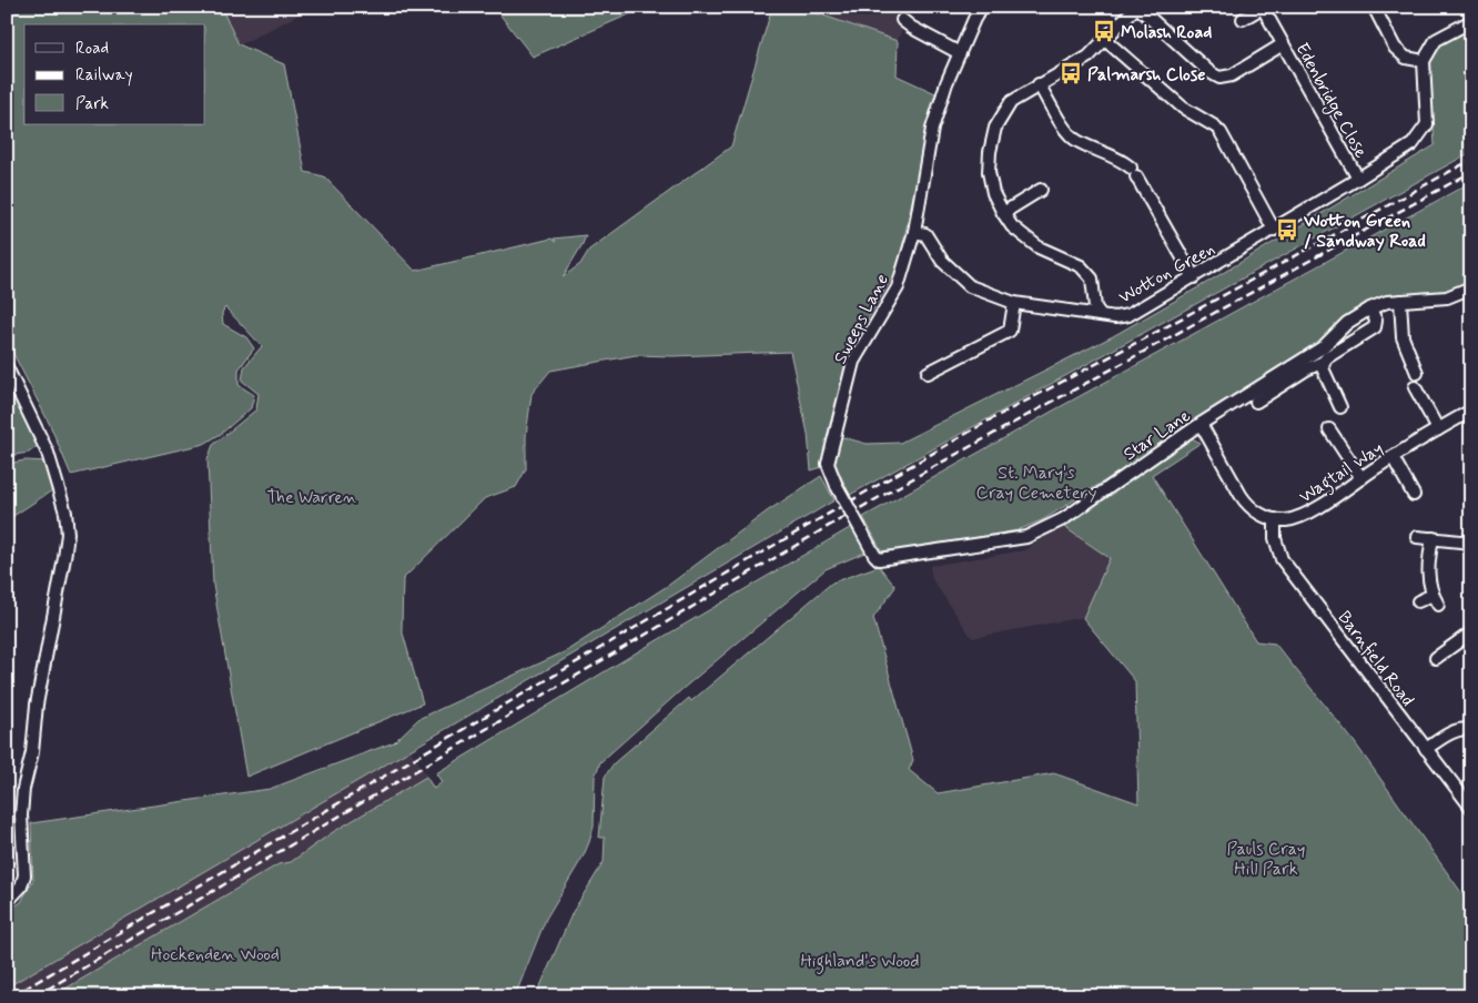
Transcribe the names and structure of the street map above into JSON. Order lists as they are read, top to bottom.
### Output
{
  "streets": {
    "street": [
      "Edenbridge Close",
      "Wotton Green",
      "Sweeps Lane",
      "Star Lane",
      "Wagtail Way",
      "Barnfield Road"
    ]
  },
  "crossings": [
    ["Edenbridge Close", "Wotton Green"],
    ["Sweeps Lane", "Star Lane"],
    ["Wagtail Way", "Barnfield Road"]
  ],
  "parks": [
    "St. Mary's Cray Cemetery",
    "The Warren",
    "Pauls Cray Hill Park",
    "Hockenden Wood",
    "Highland's Wood"
  ],
  "places": {
    "bus stop": ["Molash Road", "Palmarsh Close", "Wotton Green / Sandway Road"]
  },
  "legend": ["Road", "Railway", "Park"]
}
